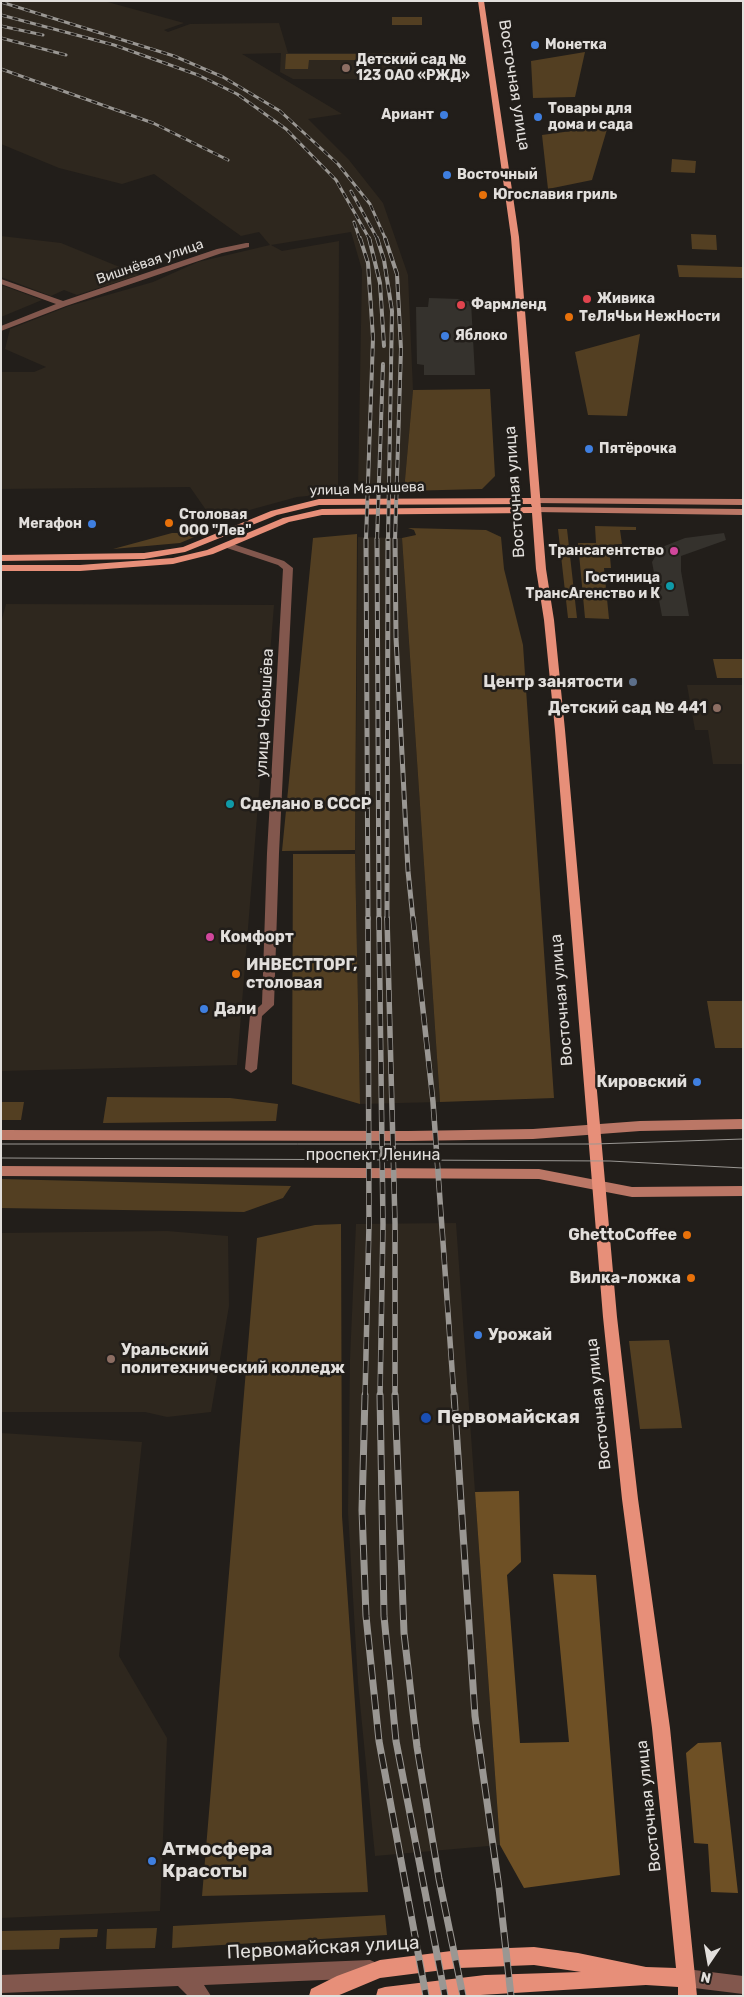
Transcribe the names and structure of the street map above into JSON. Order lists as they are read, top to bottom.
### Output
{
  "streets": {
    "main road": [
      "Восточная улица",
      "улица Малышева",
      "проспект Ленина",
      "Первомайская улица"
    ],
    "street": ["Вишнёвая улица", "улица Чебышёва"]
  },
  "crossings": [
    ["Восточная улица", "улица Малышева"],
    ["Восточная улица", "проспект Ленина"],
    ["Восточная улица", "Первомайская улица"],
    ["улица Малышева", "улица Чебышёва"]
  ],
  "places": [
    "Монетка",
    "Детский сад № 123 ОАО «РЖД»",
    "Ариант",
    "Товары для дома и сада",
    "Восточный",
    "Югославия гриль",
    "Живика",
    "Фармленд",
    "ТеЛяЧьи НежНости",
    "Яблоко",
    "Пятёрочка",
    "Столовая ООО \"Лев\"",
    "Мегафон",
    "Трансагентство",
    "Гостиница ТрансАгенство и К",
    "Центр занятости",
    "Детский сад № 441",
    "Сделано в СССР",
    "Комфорт",
    "ИНВЕСТТОРГ, столовая",
    "Дали",
    "Кировский",
    "GhettoCoffee",
    "Вилка-ложка",
    "Урожай",
    "Уральский политехнический колледж",
    "Первомайская",
    "Атмосфера Красоты"
  ],
  "north": "bottom"
}
